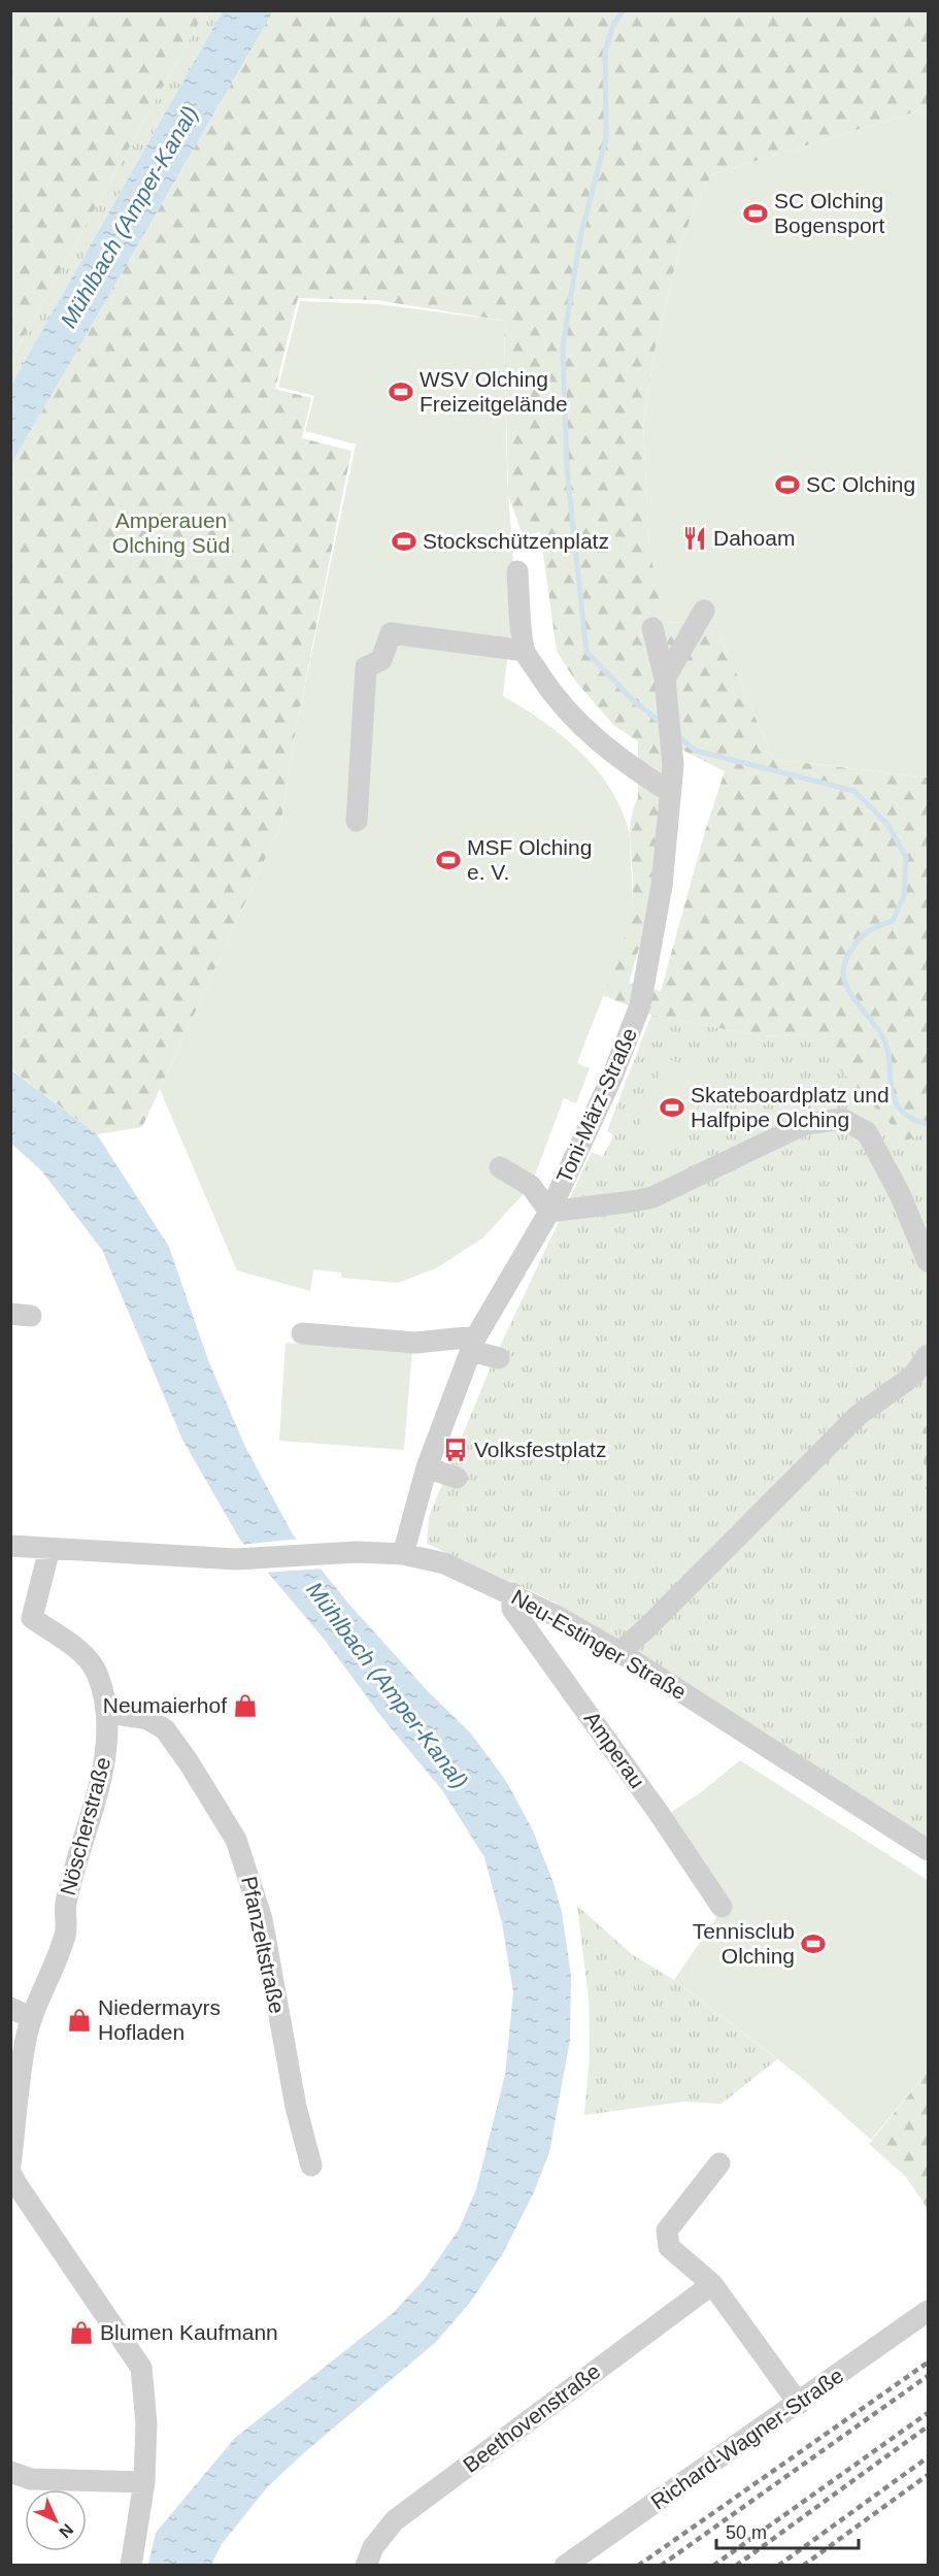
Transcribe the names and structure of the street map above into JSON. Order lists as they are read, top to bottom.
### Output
{
  "streets": {
    "street": [
      "Toni-März-Straße",
      "Neu-Estinger Straße",
      "Amperau",
      "Nöscherstraße",
      "Pfanzeltstraße",
      "Beethovenstraße",
      "Richard-Wagner-Straße"
    ]
  },
  "crossings": [
    ["Toni-März-Straße", "Neu-Estinger Straße"],
    ["Neu-Estinger Straße", "Amperau"],
    ["Neu-Estinger Straße", "Nöscherstraße"],
    ["Nöscherstraße", "Pfanzeltstraße"]
  ],
  "water": ["Mühlbach (Amper-Kanal)"],
  "parks": ["Amperauen Olching Süd"],
  "places": {
    "sports": [
      "SC Olching Bogensport",
      "WSV Olching Freizeitgelände",
      "SC Olching",
      "Stockschützenplatz",
      "MSF Olching e. V.",
      "Skateboardplatz und Halfpipe Olching",
      "Tennisclub Olching"
    ],
    "restaurant": ["Dahoam"],
    "bus stop": ["Volksfestplatz"],
    "shop": ["Neumaierhof", "Niedermayrs Hofladen", "Blumen Kaufmann"]
  },
  "scale_bar": "50 m",
  "north": "bottom right"
}
